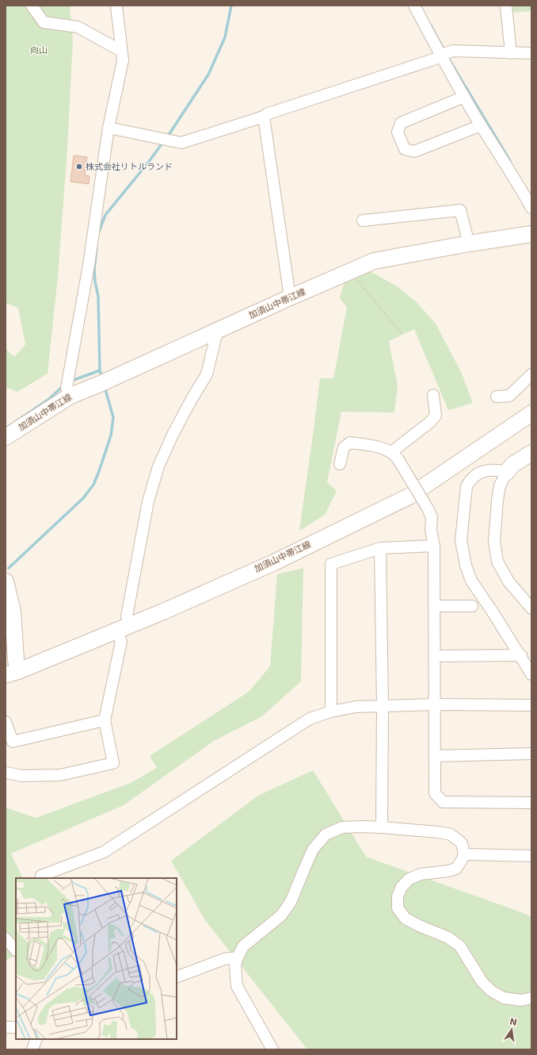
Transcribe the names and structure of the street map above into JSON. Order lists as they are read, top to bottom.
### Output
{
  "streets": {
    "main road": ["加須山中帯江線"]
  },
  "parks": ["向山"],
  "places": ["株式会社リトルランド"],
  "north": "top"
}
